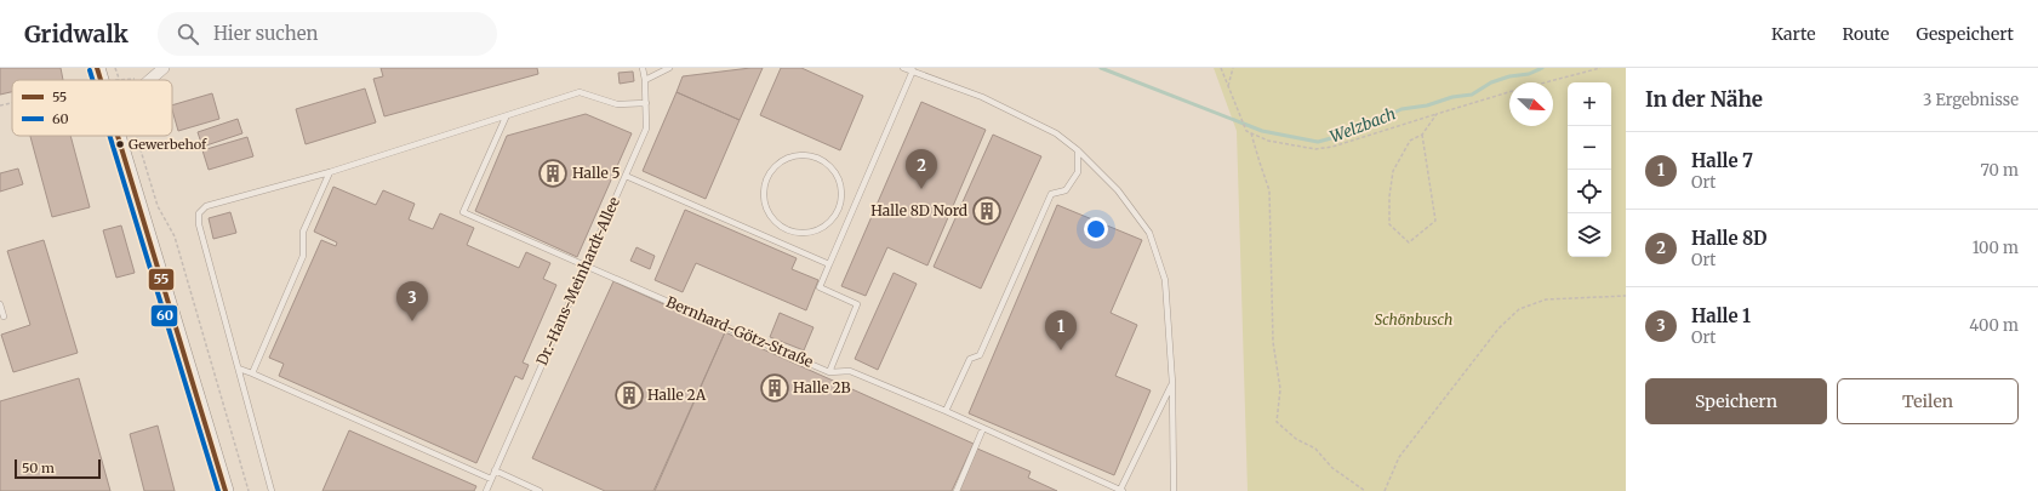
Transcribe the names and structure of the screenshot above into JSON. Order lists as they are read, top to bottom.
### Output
{
  "streets": {
    "lane": ["Dr.-Hans-Meinhardt-Allee", "Bernhard-Götz-Straße"]
  },
  "crossings": [
    ["Dr.-Hans-Meinhardt-Allee", "Bernhard-Götz-Straße"]
  ],
  "water": ["Welzbach"],
  "parks": ["Schönbusch"],
  "places": {
    "other": ["Gewerbehof"],
    "building": [
      "Halle 5",
      "Halle 8D Nord",
      "Halle 2B",
      "Halle 2A"
    ]
  },
  "lines": ["transit line 55", "transit line 60"],
  "legend": ["55", "60"],
  "scale_bar": "50 m",
  "north": "bottom right",
  "page": {
    "header": "Gridwalk",
    "search": "Hier suchen",
    "nav": ["Karte", "Route", "Gespeichert"],
    "heading": ["In der Nähe", "3 Ergebnisse"],
    "map_buttons": ["+", "−"],
    "list": [
      {
        "mark": "1",
        "name": "Halle 7",
        "note": "Ort",
        "value": "70 m"
      },
      {
        "mark": "2",
        "name": "Halle 8D",
        "note": "Ort",
        "value": "100 m"
      },
      {
        "mark": "3",
        "name": "Halle 1",
        "note": "Ort",
        "value": "400 m"
      }
    ],
    "pins": ["2", "3", "1"],
    "buttons": ["Speichern", "Teilen"],
    "scale": "50 m"
  }
}
